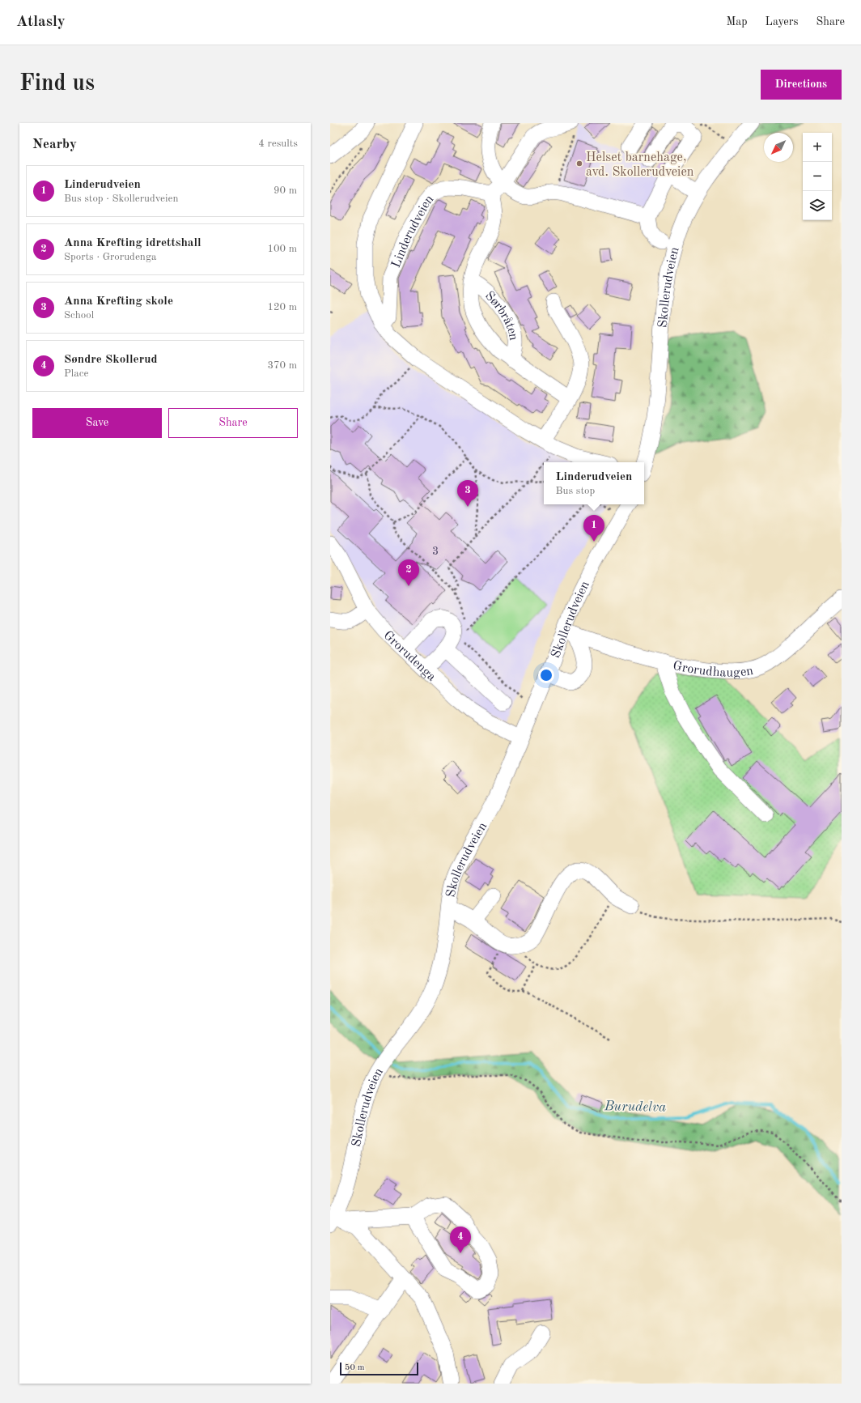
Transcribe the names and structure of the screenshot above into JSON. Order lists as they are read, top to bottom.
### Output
{
  "streets": {
    "street": [
      "Linderudveien",
      "Skollerudveien",
      "Sørbråten",
      "Grorudenga",
      "Grorudhaugen"
    ]
  },
  "crossings": [
    ["Linderudveien", "Sørbråten"],
    ["Skollerudveien", "Grorudenga"],
    ["Skollerudveien", "Grorudhaugen"]
  ],
  "water": ["Burudelva"],
  "places": ["Helset barnehage, avd. Skollerudveien"],
  "house_numbers": ["3"],
  "scale_bar": "50 m",
  "north": "bottom left",
  "page": {
    "header": "Atlasly",
    "nav": ["Map", "Layers", "Share"],
    "buttons": [
      "Directions",
      ["Save", "Share"]
    ],
    "title": "Find us",
    "heading": ["Nearby", "4 results"],
    "map_buttons": ["+", "−"],
    "list": [
      {
        "mark": "1",
        "name": "Linderudveien",
        "note": "Bus stop · Skollerudveien",
        "value": "90 m"
      },
      {
        "mark": "2",
        "name": "Anna Krefting idrettshall",
        "note": "Sports · Grorudenga",
        "value": "100 m"
      },
      {
        "mark": "3",
        "name": "Anna Krefting skole",
        "note": "School",
        "value": "120 m"
      },
      {
        "mark": "4",
        "name": "Søndre Skollerud",
        "note": "Place",
        "value": "370 m"
      }
    ],
    "popup": ["Linderudveien", "Bus stop"],
    "pins": [
      "3",
      "1",
      "2",
      "4"
    ],
    "scale": "50 m"
  }
}
